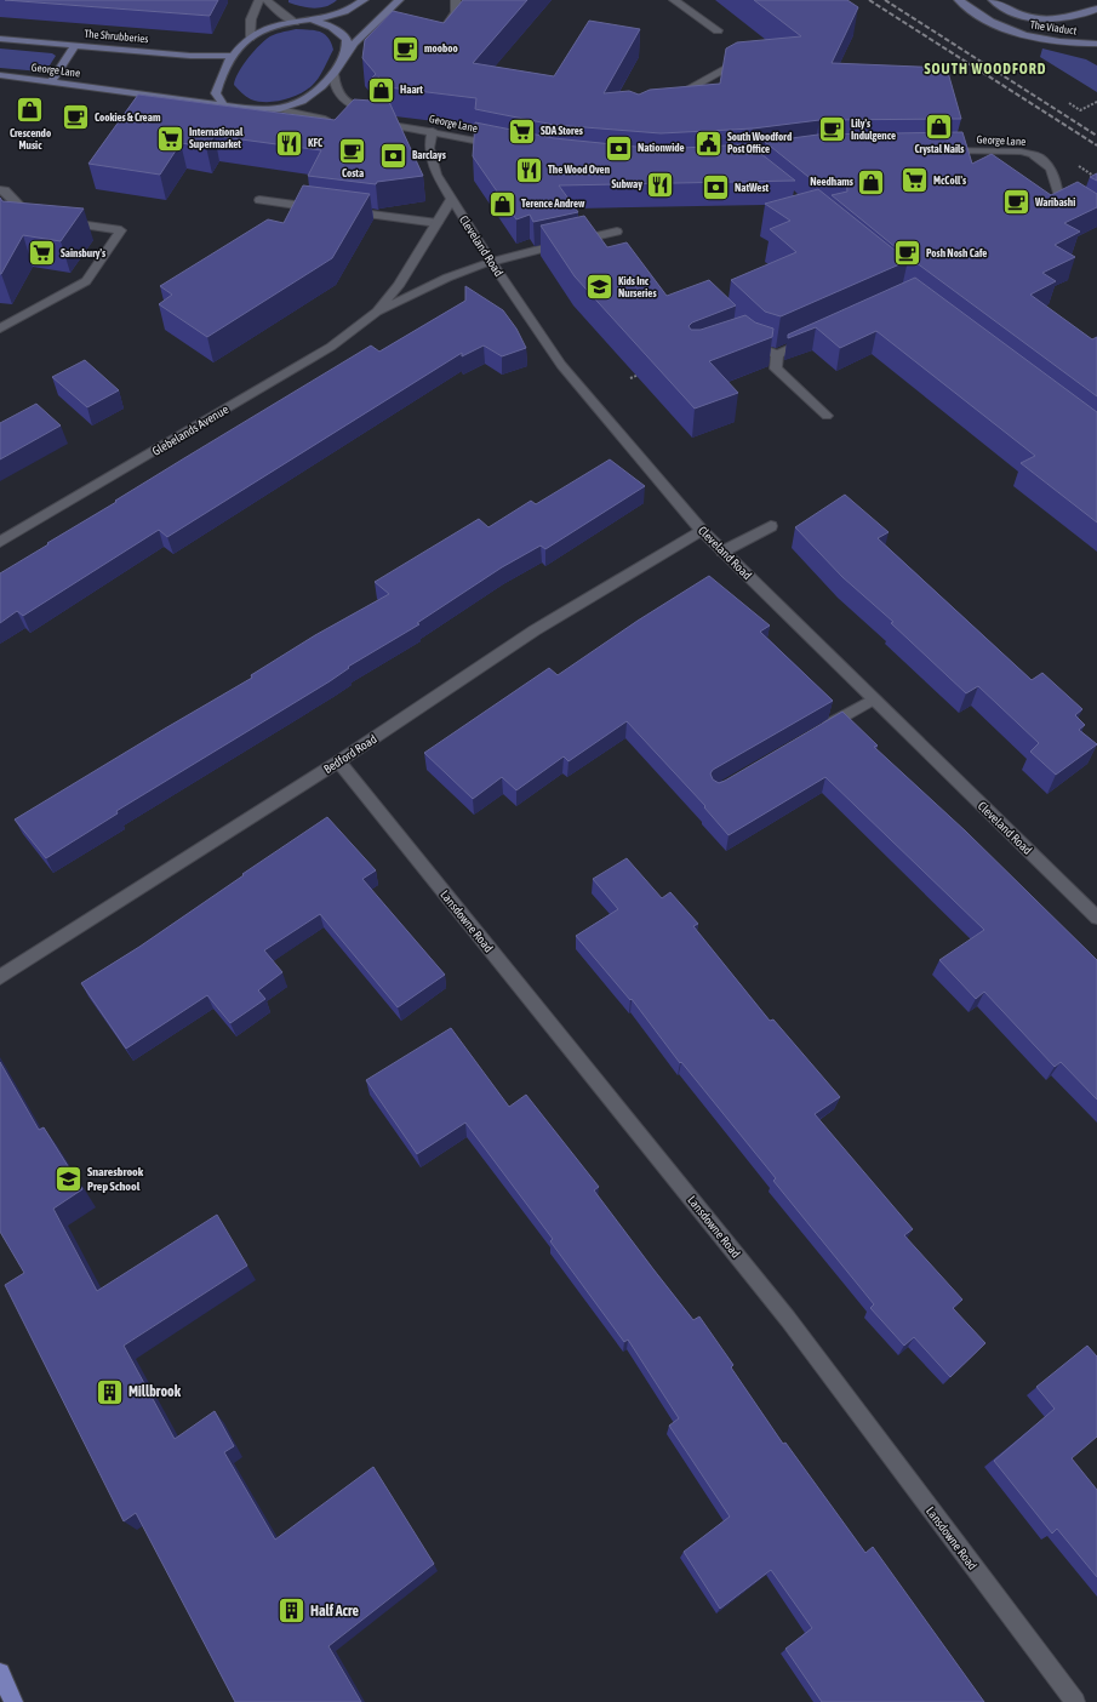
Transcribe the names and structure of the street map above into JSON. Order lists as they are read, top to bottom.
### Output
{
  "streets": {
    "main road": ["The Viaduct", "The Shrubberies", "George Lane"],
    "street": [
      "Cleveland Road",
      "Glebelands Avenue",
      "Bedford Road",
      "Lansdowne Road"
    ]
  },
  "crossings": [
    ["The Shrubberies", "George Lane"],
    ["George Lane", "Cleveland Road"],
    ["Cleveland Road", "Glebelands Avenue"],
    ["Cleveland Road", "Bedford Road"],
    ["Bedford Road", "Lansdowne Road"]
  ],
  "districts": ["SOUTH WOODFORD"],
  "places": {
    "cafe": [
      "mooboo",
      "Cookies & Cream",
      "Lily's Indulgence",
      "Costa",
      "Waribashi",
      "Posh Nosh Cafe"
    ],
    "shop": [
      "Haart",
      "Crescendo Music",
      "Crystal Nails",
      "Needhams",
      "Terence Andrew"
    ],
    "supermarket": [
      "SDA Stores",
      "International Supermarket",
      "McColl's",
      "Sainsbury's"
    ],
    "restaurant": ["KFC", "The Wood Oven", "Subway"],
    "public building": ["South Woodford Post Office"],
    "bank": ["Nationwide", "Barclays", "NatWest"],
    "school or university": ["Kids Inc Nurseries", "Snaresbrook Prep School"],
    "building": ["Millbrook", "Half Acre"]
  }
}
